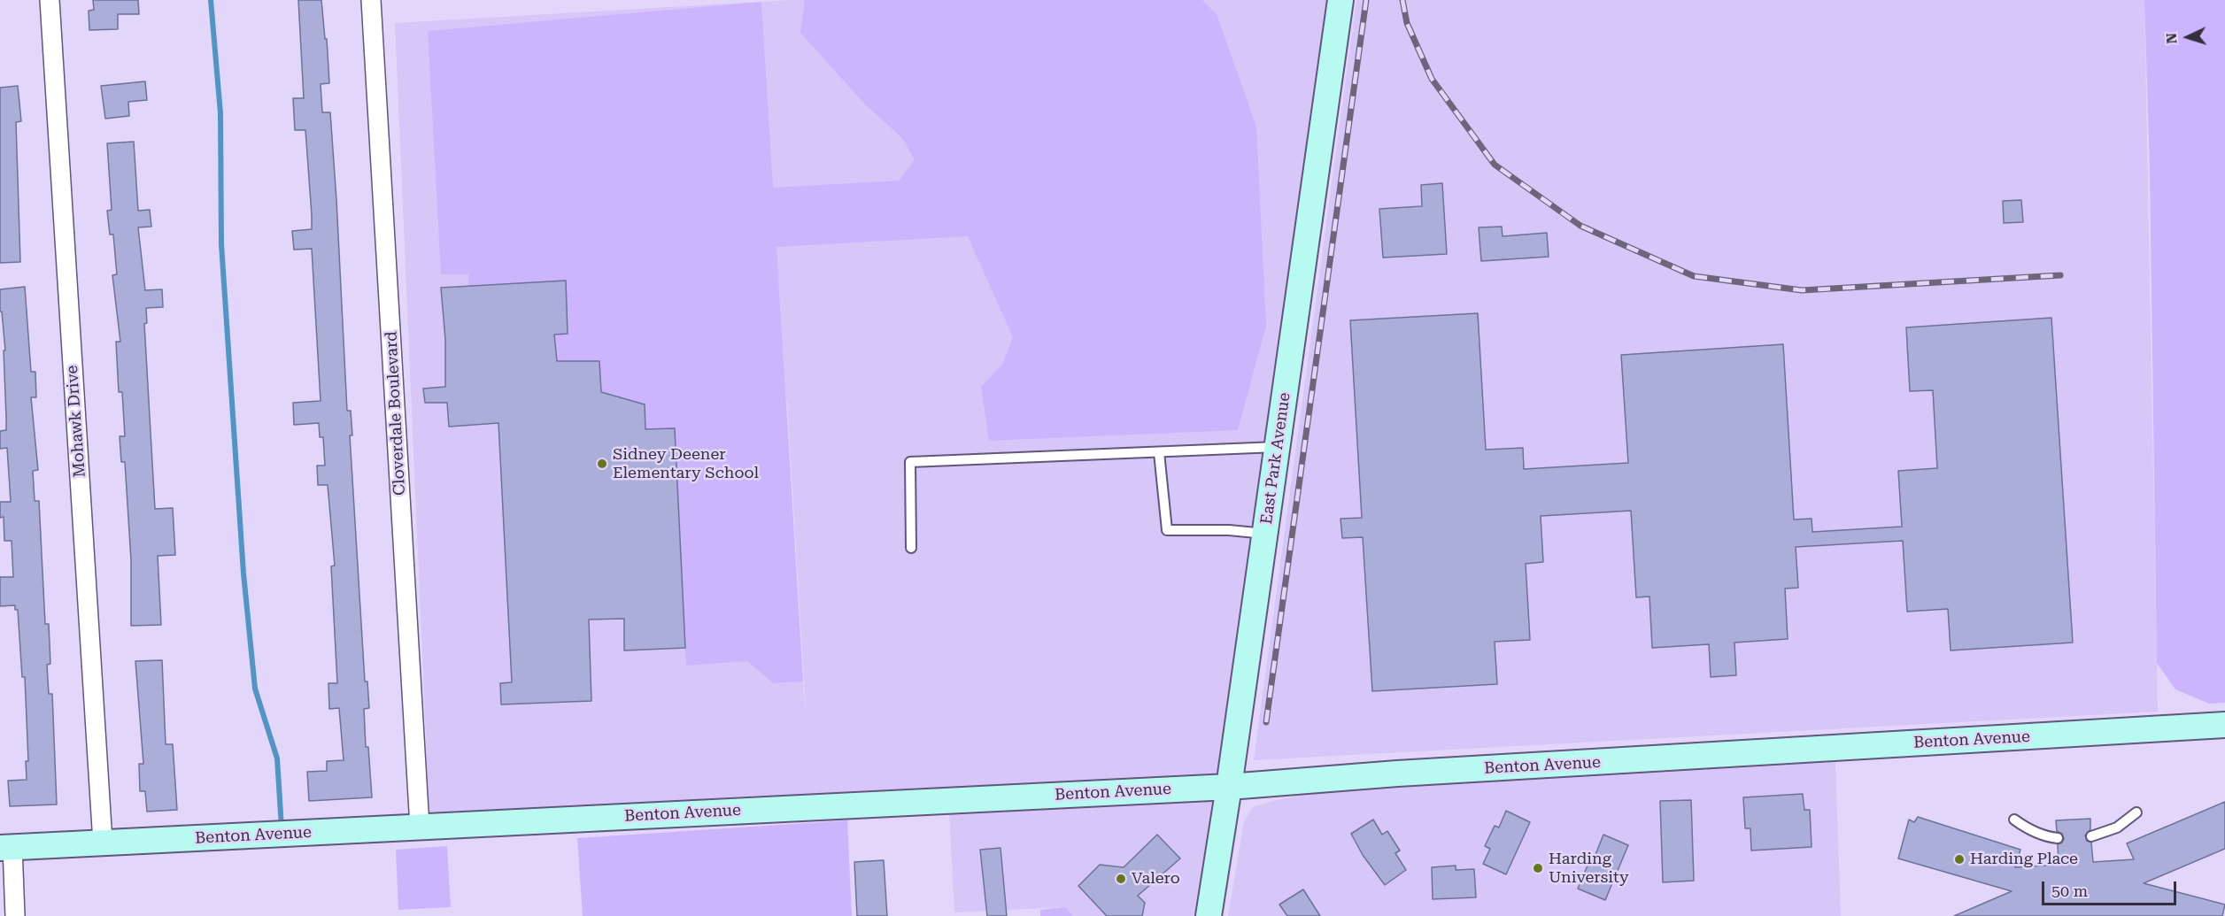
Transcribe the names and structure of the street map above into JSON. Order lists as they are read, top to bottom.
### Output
{
  "streets": {
    "street": [
      "Cloverdale Boulevard",
      "Mohawk Drive",
      "East Park Avenue",
      "Benton Avenue"
    ]
  },
  "crossings": [
    ["Cloverdale Boulevard", "Benton Avenue"],
    ["Mohawk Drive", "Benton Avenue"],
    ["East Park Avenue", "Benton Avenue"]
  ],
  "places": [
    "Sidney Deener Elementary School",
    "Harding Place",
    "Harding University",
    "Valero"
  ],
  "scale_bar": "50 m",
  "north": "left"
}
